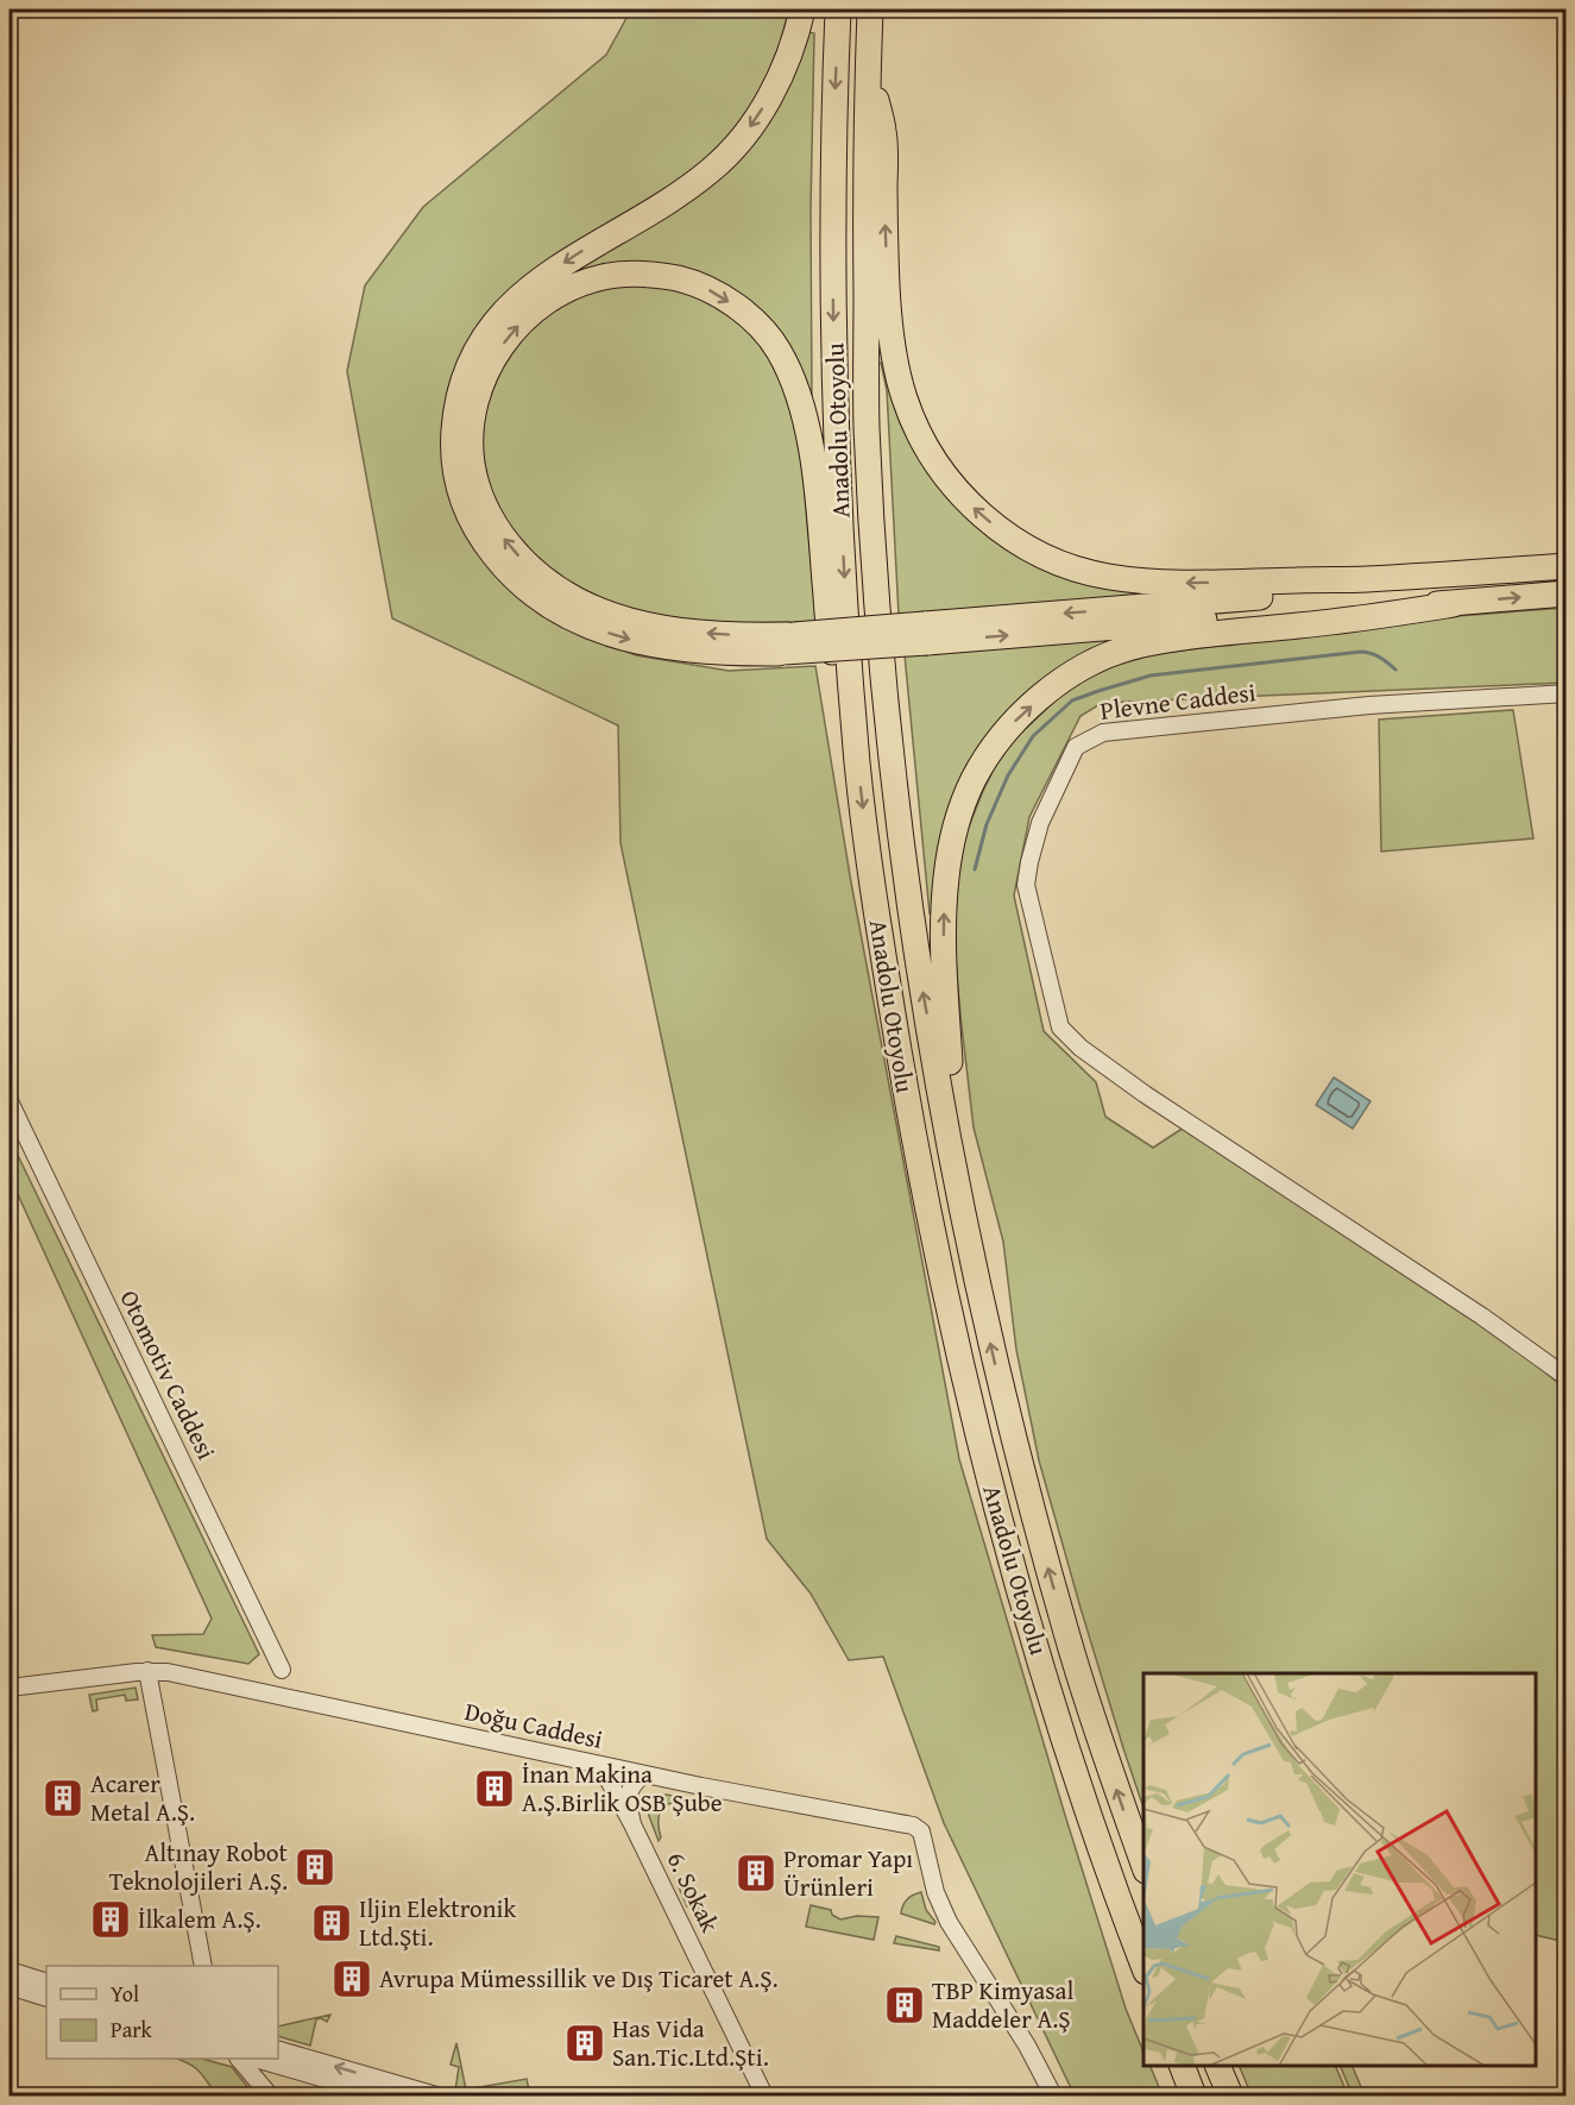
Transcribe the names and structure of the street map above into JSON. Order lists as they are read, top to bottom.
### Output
{
  "streets": {
    "highway": ["Anadolu Otoyolu"],
    "street": [
      "Plevne Caddesi",
      "Otomotiv Caddesi",
      "Doğu Caddesi",
      "6. Sokak"
    ]
  },
  "crossings": [
    ["Doğu Caddesi", "6. Sokak"]
  ],
  "places": {
    "building": [
      "İnan Makina A.Ş.Birlik OSB Şube",
      "Acarer Metal A.Ş.",
      "Altınay Robot Teknolojileri A.Ş.",
      "Promar Yapı Ürünleri",
      "İlkalem A.Ş.",
      "Iljin Elektronik Ltd.Şti.",
      "Avrupa Mümessillik ve Dış Ticaret A.Ş.",
      "TBP Kimyasal Maddeler A.Ş",
      "Has Vida San.Tic.Ltd.Şti."
    ]
  },
  "legend": ["Yol", "Park"]
}
